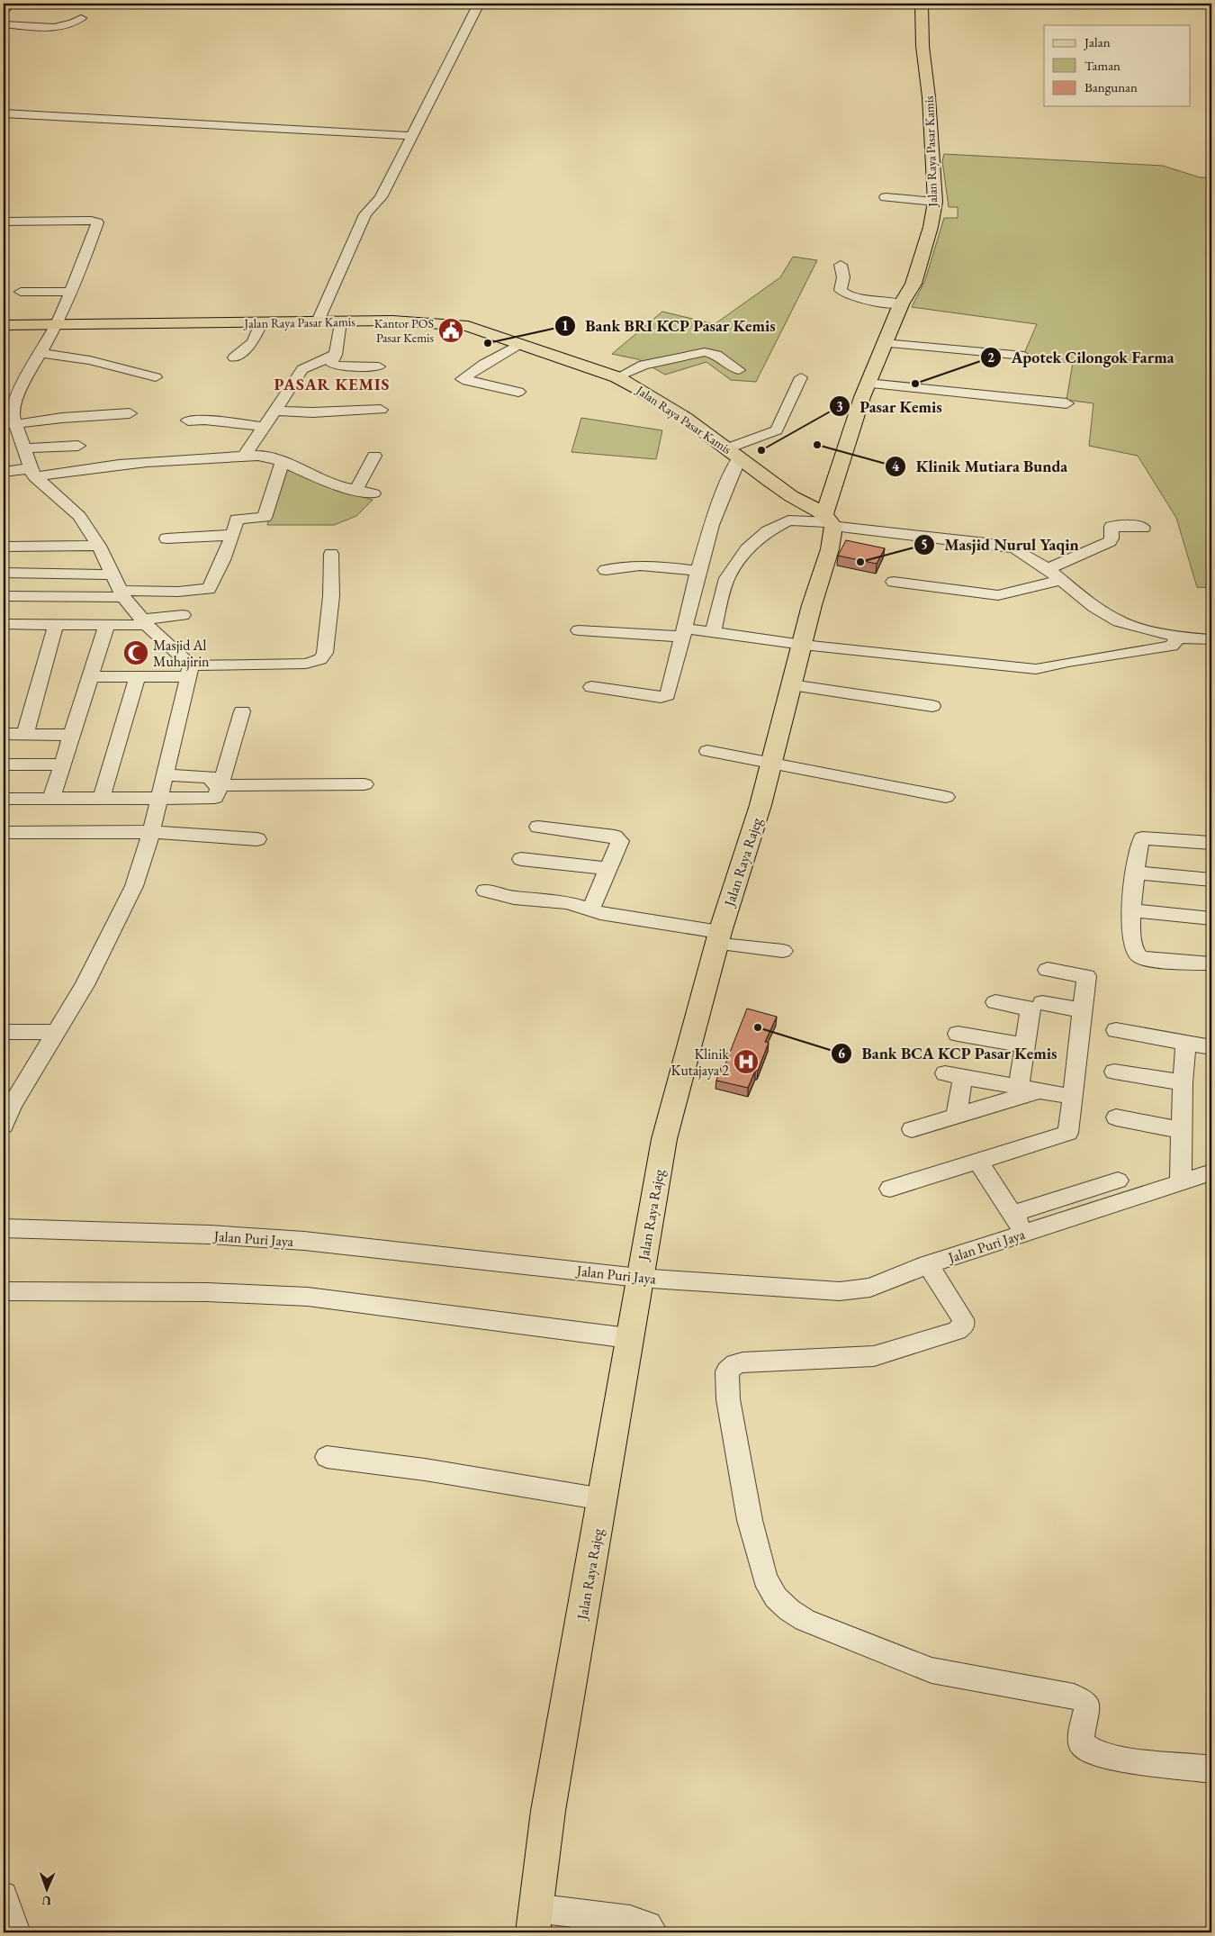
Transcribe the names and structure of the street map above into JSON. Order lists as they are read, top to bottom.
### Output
{
  "streets": {
    "main road": ["Jalan Raya Pasar Kamis", "Jalan Raya Rajeg"],
    "street": ["Jalan Puri Jaya"]
  },
  "crossings": [
    ["Jalan Raya Pasar Kamis", "Jalan Raya Rajeg"],
    ["Jalan Raya Rajeg", "Jalan Puri Jaya"]
  ],
  "districts": ["PASAR KEMIS"],
  "places": {
    "public building": ["Kantor POS Pasar Kemis"],
    "other": [
      "Bank BRI KCP Pasar Kemis",
      "Apotek Cilongok Farma",
      "Klinik Mutiara Bunda",
      "Pasar Kemis",
      "Masjid Nurul Yaqin",
      "Bank BCA KCP Pasar Kemis"
    ],
    "mosque": ["Masjid Al Muhajirin"],
    "hospital": ["Klinik Kutajaya 2"]
  },
  "legend": ["Jalan", "Taman", "Bangunan"],
  "north": "bottom"
}
